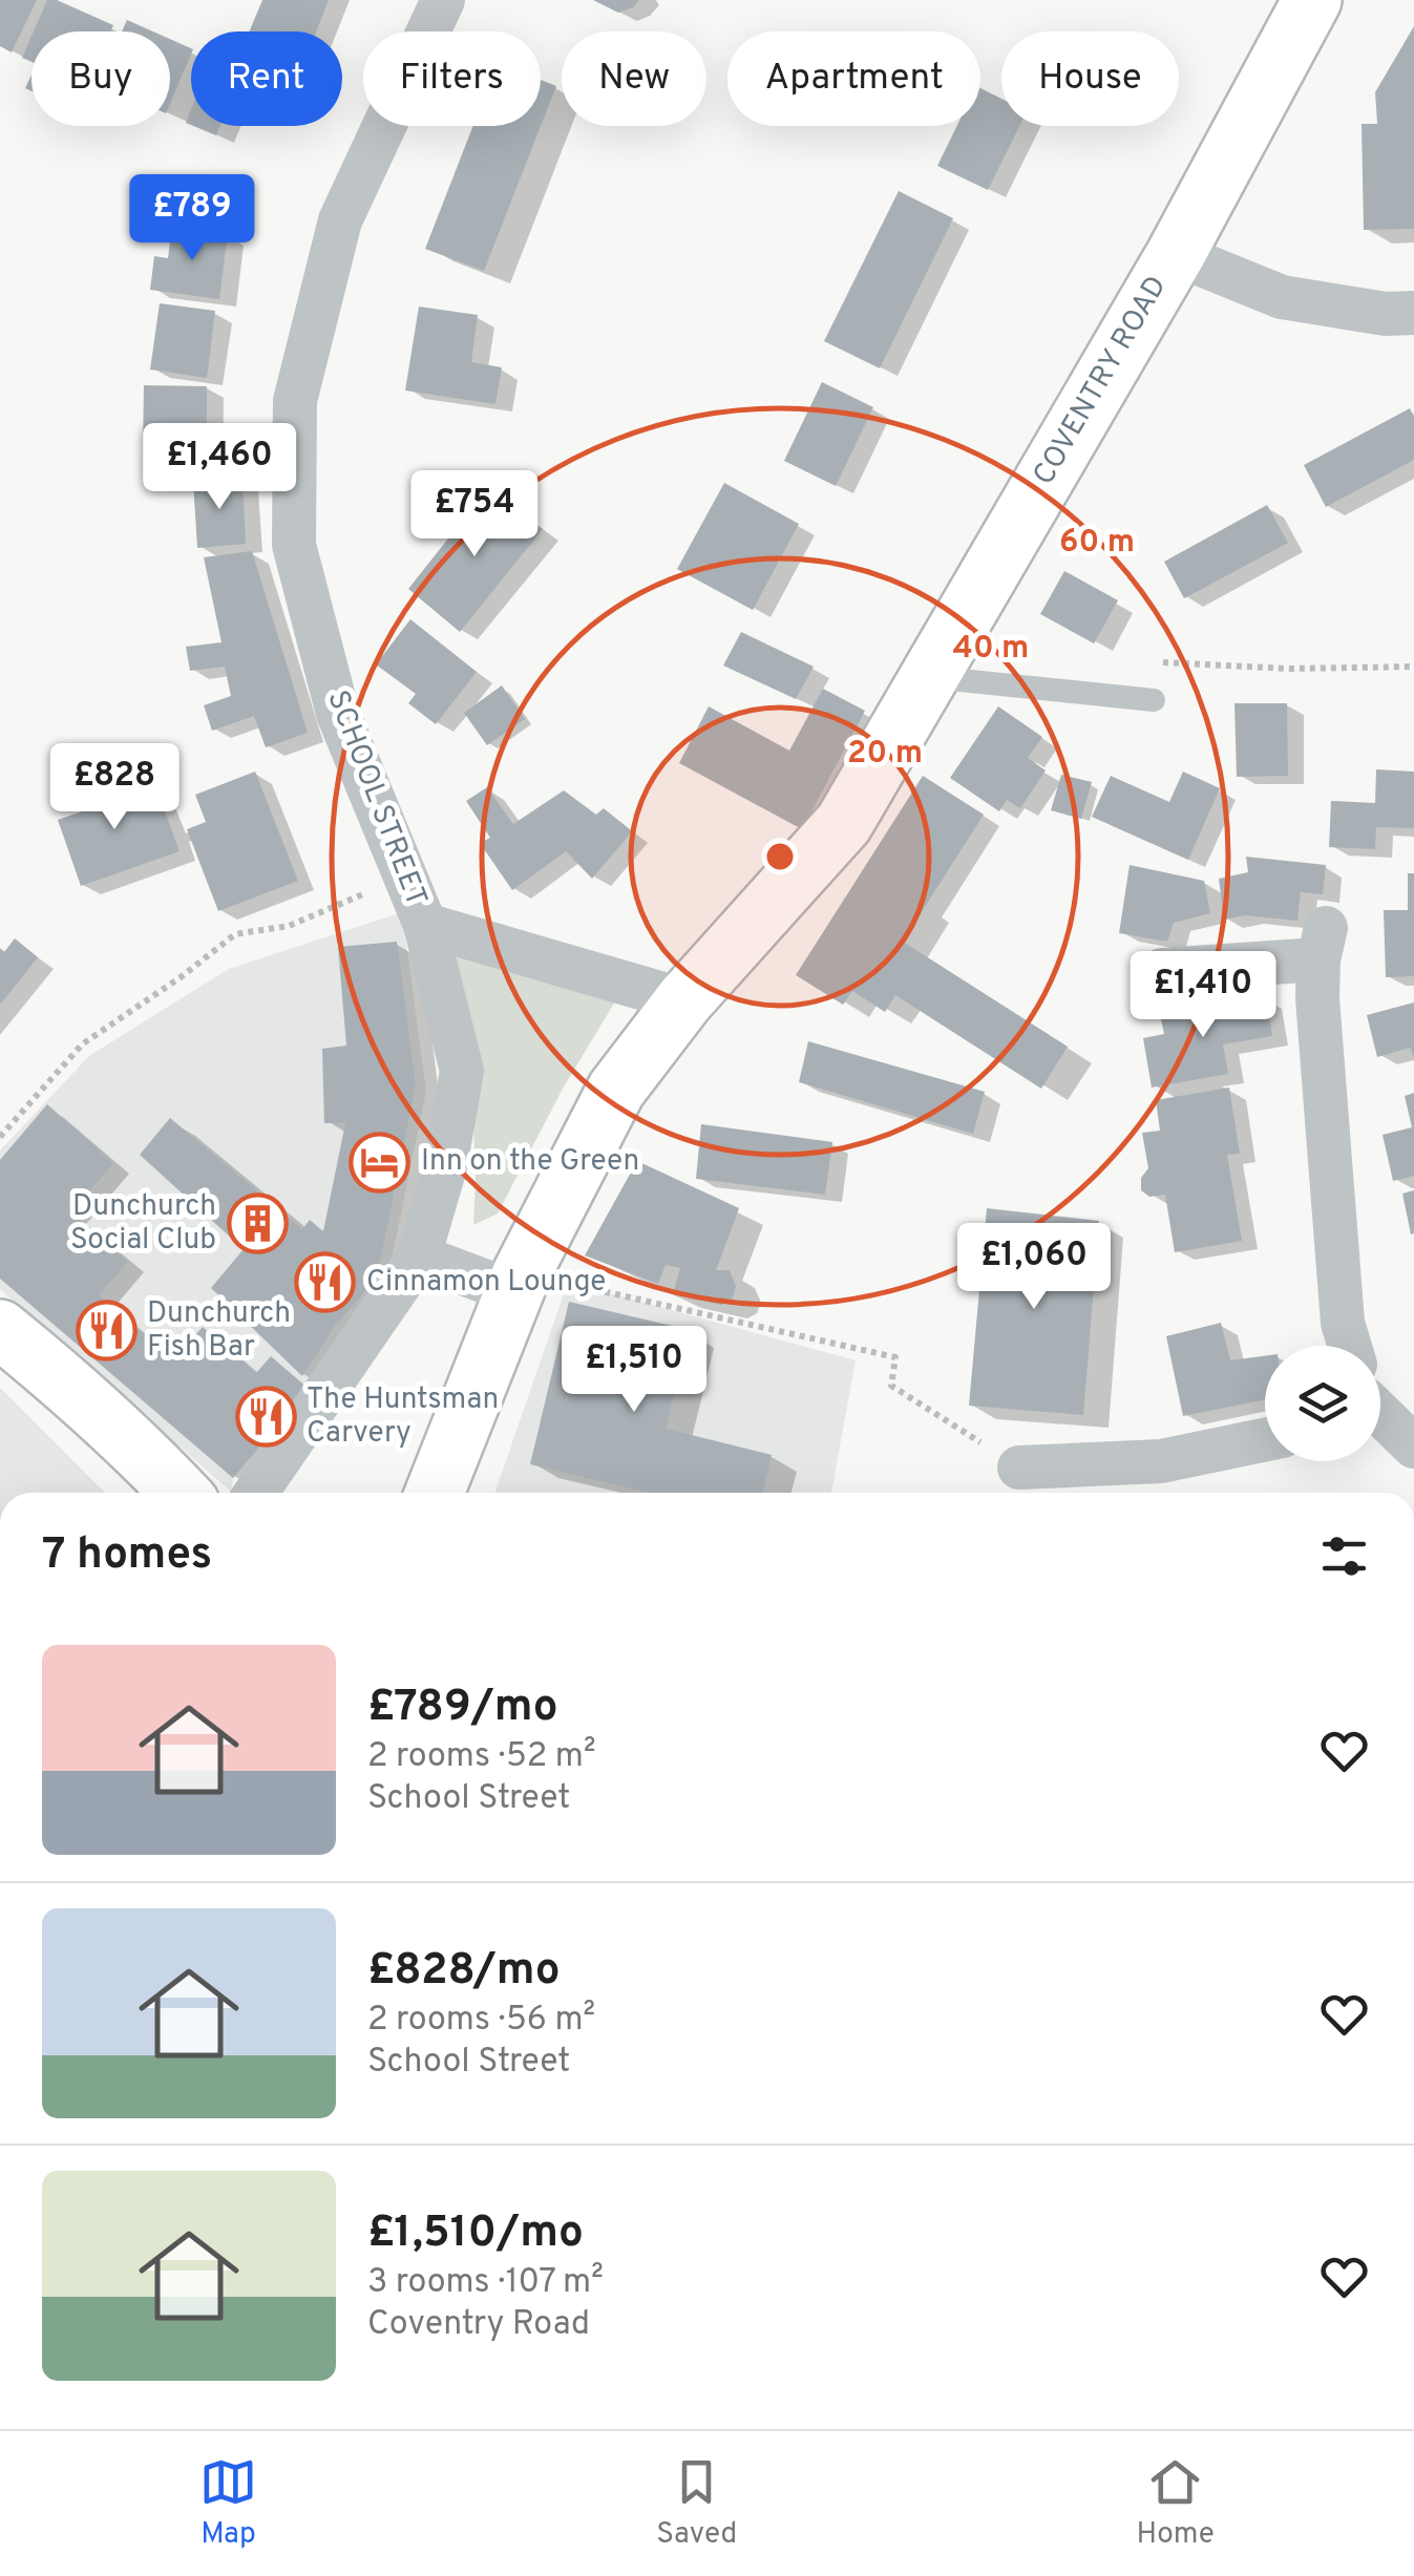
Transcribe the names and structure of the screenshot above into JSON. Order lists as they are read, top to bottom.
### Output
{
  "streets": {
    "main road": ["COVENTRY ROAD"],
    "street": ["SCHOOL STREET"]
  },
  "places": {
    "hotel": ["Inn on the Green"],
    "building": ["Dunchurch Social Club"],
    "restaurant": ["Cinnamon Lounge", "Dunchurch Fish Bar", "The Huntsman Carvery"]
  },
  "page": {
    "chip": [
      "Buy",
      "Rent",
      "Filters",
      "New",
      "Apartment",
      "House"
    ],
    "price": [
      "£789",
      "£1,460",
      "£754",
      "£828",
      "£1,410",
      "£1,060",
      "£1,510"
    ],
    "heading": "7 homes",
    "list": [
      {
        "name": "£789/mo",
        "note": "2 rooms · 52 m² · School Street"
      },
      {
        "name": "£828/mo",
        "note": "2 rooms · 56 m² · School Street"
      },
      {
        "name": "£1,510/mo",
        "note": "3 rooms · 107 m² · Coventry Road"
      }
    ],
    "tabs": ["Map", "Saved", "Home"]
  },
  "rings": ["60 m", "40 m", "20 m"]
}
